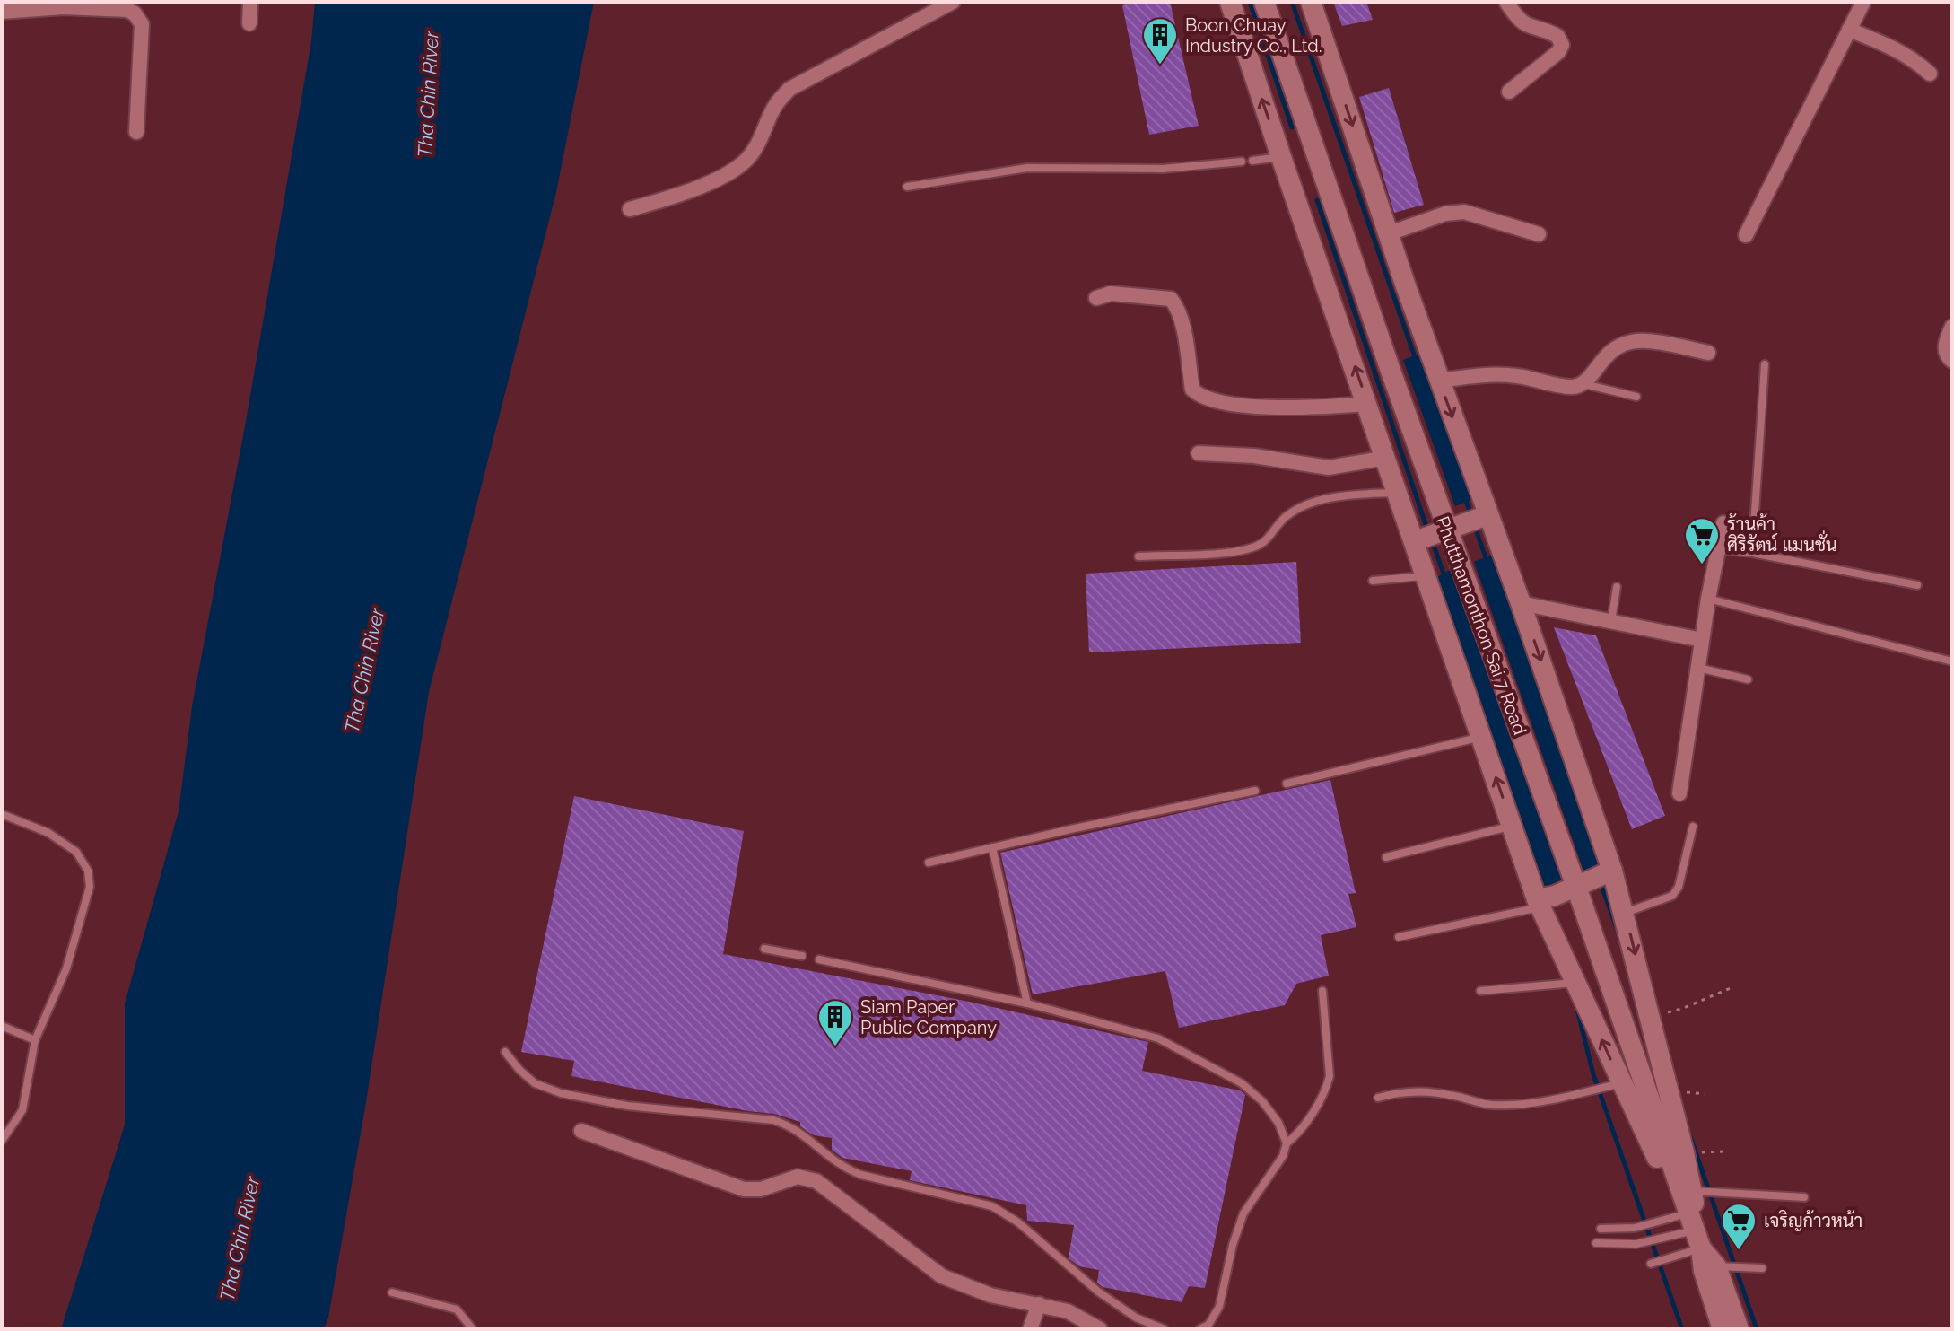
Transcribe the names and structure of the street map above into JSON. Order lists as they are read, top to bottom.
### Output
{
  "streets": {
    "main road": ["Phutthamonthon Sai 7 Road"]
  },
  "water": ["Tha Chin River"],
  "places": {
    "building": ["Boon Chuay Industry Co., Ltd.", "Siam Paper Public Company"],
    "supermarket": ["ร้านค้า ศิริรัตน์ แมนชั่น", "เจริญก้าวหน้า"]
  }
}
